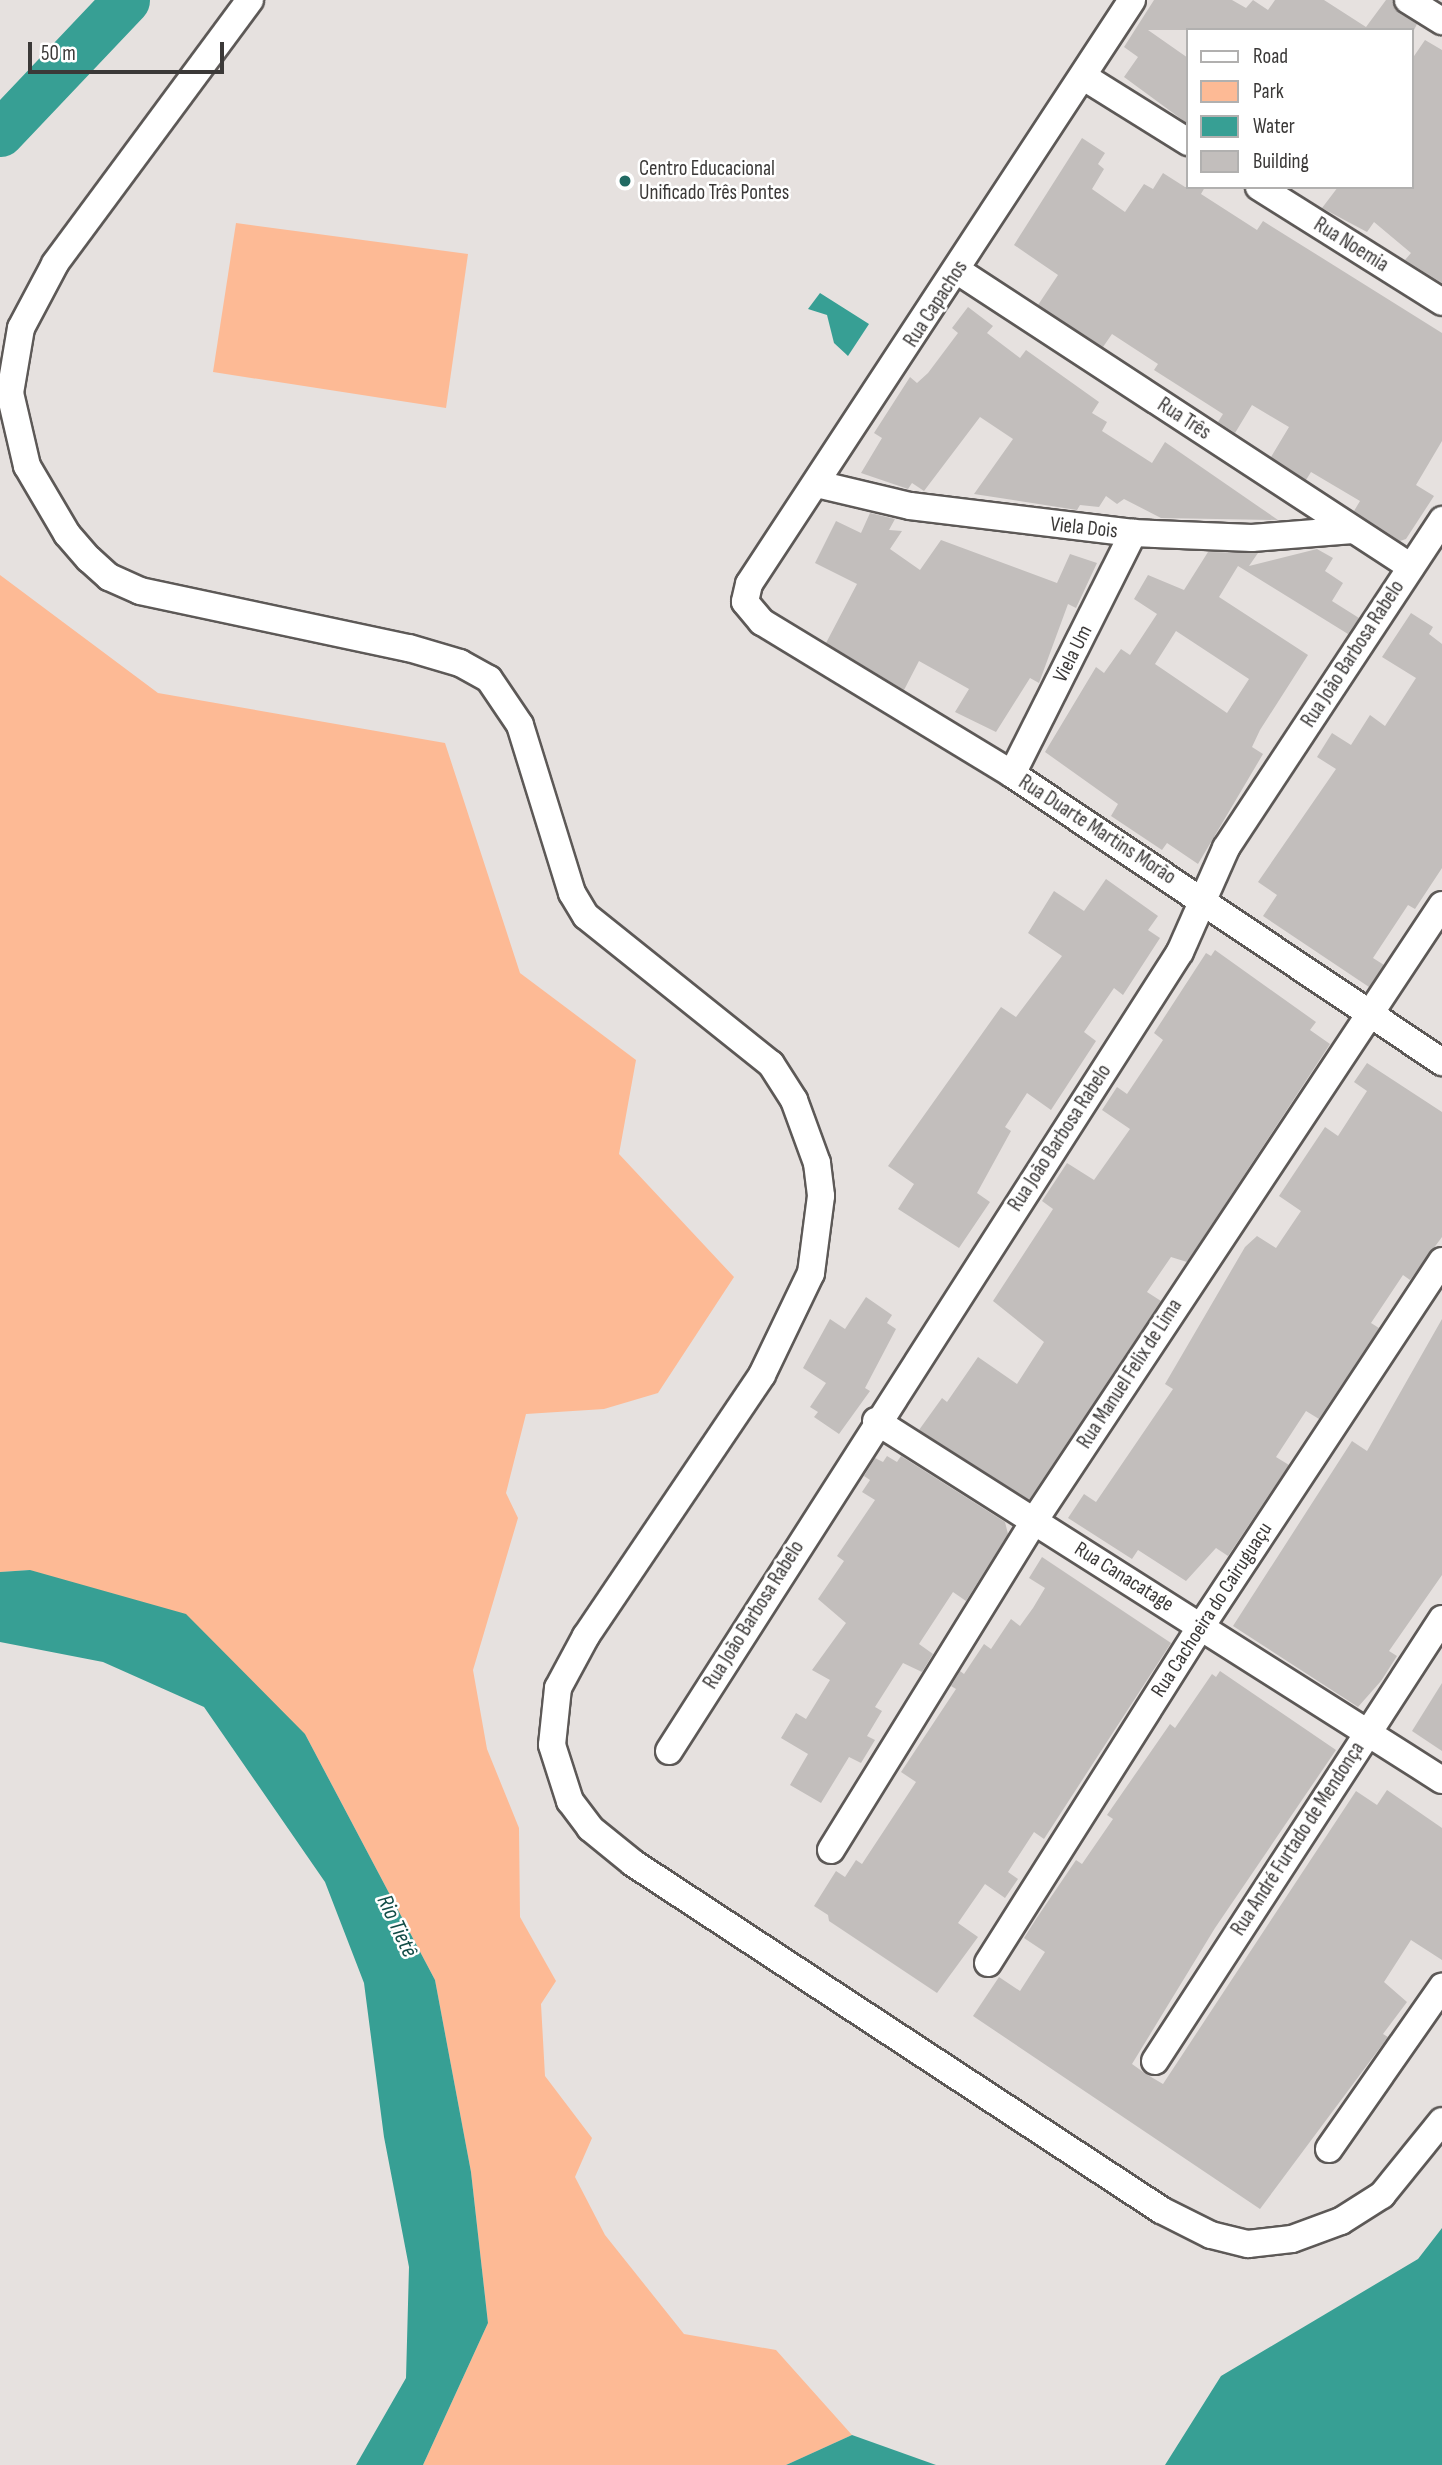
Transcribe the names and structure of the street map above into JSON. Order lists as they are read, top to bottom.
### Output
{
  "streets": {
    "street": [
      "Rua Noemia",
      "Rua Capachos",
      "Rua Três",
      "Viela Dois",
      "Viela Um",
      "Rua João Barbosa Rabelo",
      "Rua Duarte Martins Morão",
      "Rua Manuel Felix de Lima",
      "Rua Canacatage",
      "Rua Cachoeira do Cairuguaçu",
      "Rua André Furtado de Mendonça"
    ]
  },
  "crossings": [
    ["Rua Capachos", "Rua Três"],
    ["Rua Capachos", "Viela Dois"],
    ["Rua Capachos", "Rua Duarte Martins Morão"],
    ["Rua Três", "Viela Dois"],
    ["Rua Três", "Rua João Barbosa Rabelo"],
    ["Viela Dois", "Viela Um"],
    ["Viela Um", "Rua Duarte Martins Morão"],
    ["Rua João Barbosa Rabelo", "Rua Duarte Martins Morão"],
    ["Rua João Barbosa Rabelo", "Rua Canacatage"],
    ["Rua Duarte Martins Morão", "Rua Manuel Felix de Lima"],
    ["Rua Manuel Felix de Lima", "Rua Canacatage"],
    ["Rua Canacatage", "Rua Cachoeira do Cairuguaçu"],
    ["Rua Canacatage", "Rua André Furtado de Mendonça"]
  ],
  "water": ["Rio Tietê"],
  "places": ["Centro Educacional Unificado Três Pontes"],
  "legend": [
    "Road",
    "Park",
    "Water",
    "Building"
  ],
  "scale_bar": "50 m"
}
